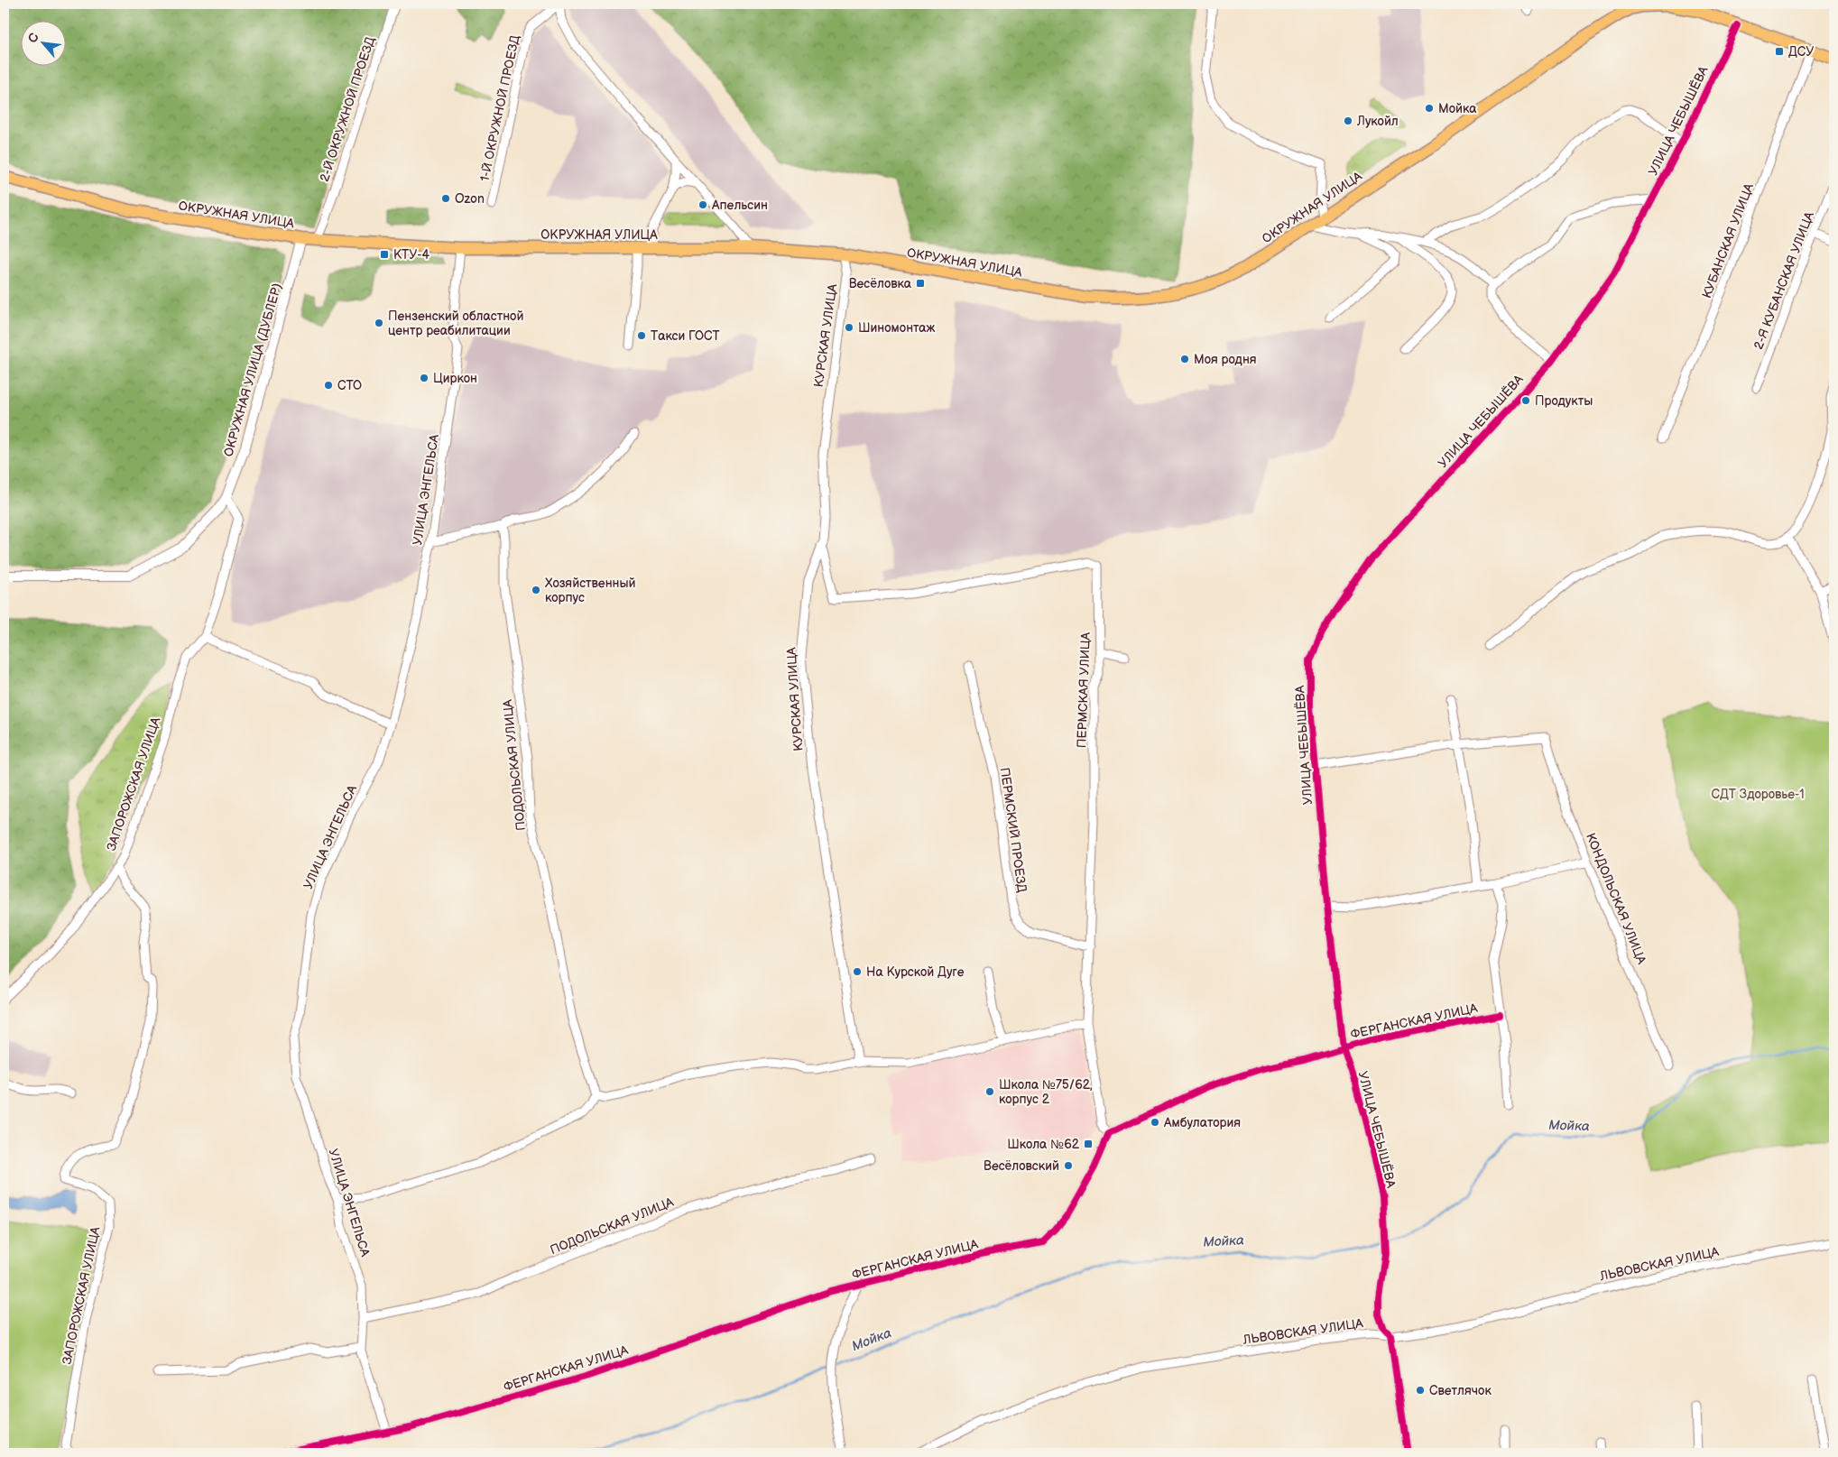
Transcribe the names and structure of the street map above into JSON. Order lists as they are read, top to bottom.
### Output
{
  "streets": {
    "main road": ["ОКРУЖНАЯ УЛИЦА"],
    "street": [
      "1-Й ОКРУЖНОЙ ПРОЕЗД",
      "2-Й ОКРУЖНОЙ ПРОЕЗД",
      "УЛИЦА ЧЕБЫШЁВА",
      "КУБАНСКАЯ УЛИЦА",
      "2-Я КУБАНСКАЯ УЛИЦА",
      "КУРСКАЯ УЛИЦА",
      "ОКРУЖНАЯ УЛИЦА (ДУБЛЕР)",
      "УЛИЦА ЭНГЕЛЬСА",
      "ПЕРМСКАЯ УЛИЦА",
      "ПОДОЛЬСКАЯ УЛИЦА",
      "ЗАПОРОЖСКАЯ УЛИЦА",
      "ПЕРМСКИЙ ПРОЕЗД",
      "КОНДОЛЬСКАЯ УЛИЦА",
      "ФЕРГАНСКАЯ УЛИЦА",
      "ЛЬВОВСКАЯ УЛИЦА"
    ]
  },
  "crossings": [
    ["2-Й ОКРУЖНОЙ ПРОЕЗД", "ОКРУЖНАЯ УЛИЦА"],
    ["УЛИЦА ЧЕБЫШЁВА", "ОКРУЖНАЯ УЛИЦА"],
    ["УЛИЦА ЧЕБЫШЁВА", "ФЕРГАНСКАЯ УЛИЦА"],
    ["УЛИЦА ЧЕБЫШЁВА", "ЛЬВОВСКАЯ УЛИЦА"],
    ["ОКРУЖНАЯ УЛИЦА", "КУБАНСКАЯ УЛИЦА"],
    ["ОКРУЖНАЯ УЛИЦА", "КУРСКАЯ УЛИЦА"],
    ["ОКРУЖНАЯ УЛИЦА", "ОКРУЖНАЯ УЛИЦА (ДУБЛЕР)"],
    ["ОКРУЖНАЯ УЛИЦА", "УЛИЦА ЭНГЕЛЬСА"],
    ["КУРСКАЯ УЛИЦА", "ПЕРМСКАЯ УЛИЦА"],
    ["УЛИЦА ЭНГЕЛЬСА", "ПОДОЛЬСКАЯ УЛИЦА"],
    ["УЛИЦА ЭНГЕЛЬСА", "ФЕРГАНСКАЯ УЛИЦА"],
    ["ПЕРМСКАЯ УЛИЦА", "ПЕРМСКИЙ ПРОЕЗД"],
    ["ПЕРМСКАЯ УЛИЦА", "ФЕРГАНСКАЯ УЛИЦА"]
  ],
  "water": ["Мойка"],
  "parks": ["СДТ Здоровье-1"],
  "places": {
    "transit": [
      "ДСУ",
      "КТУ-4",
      "Весёловка",
      "Школа №62"
    ],
    "other": [
      "Мойка",
      "Лукойл",
      "Ozon",
      "Апельсин",
      "Пензенский областной центр реабилитации",
      "Шиномонтаж",
      "Такси ГОСТ",
      "Моя родня",
      "Циркон",
      "СТО",
      "Продукты",
      "Хозяйственный корпус",
      "На Курской Дуге",
      "Школа №75/62, корпус 2",
      "Амбулатория",
      "Весёловский",
      "Светлячок"
    ]
  },
  "north": "top left"
}
